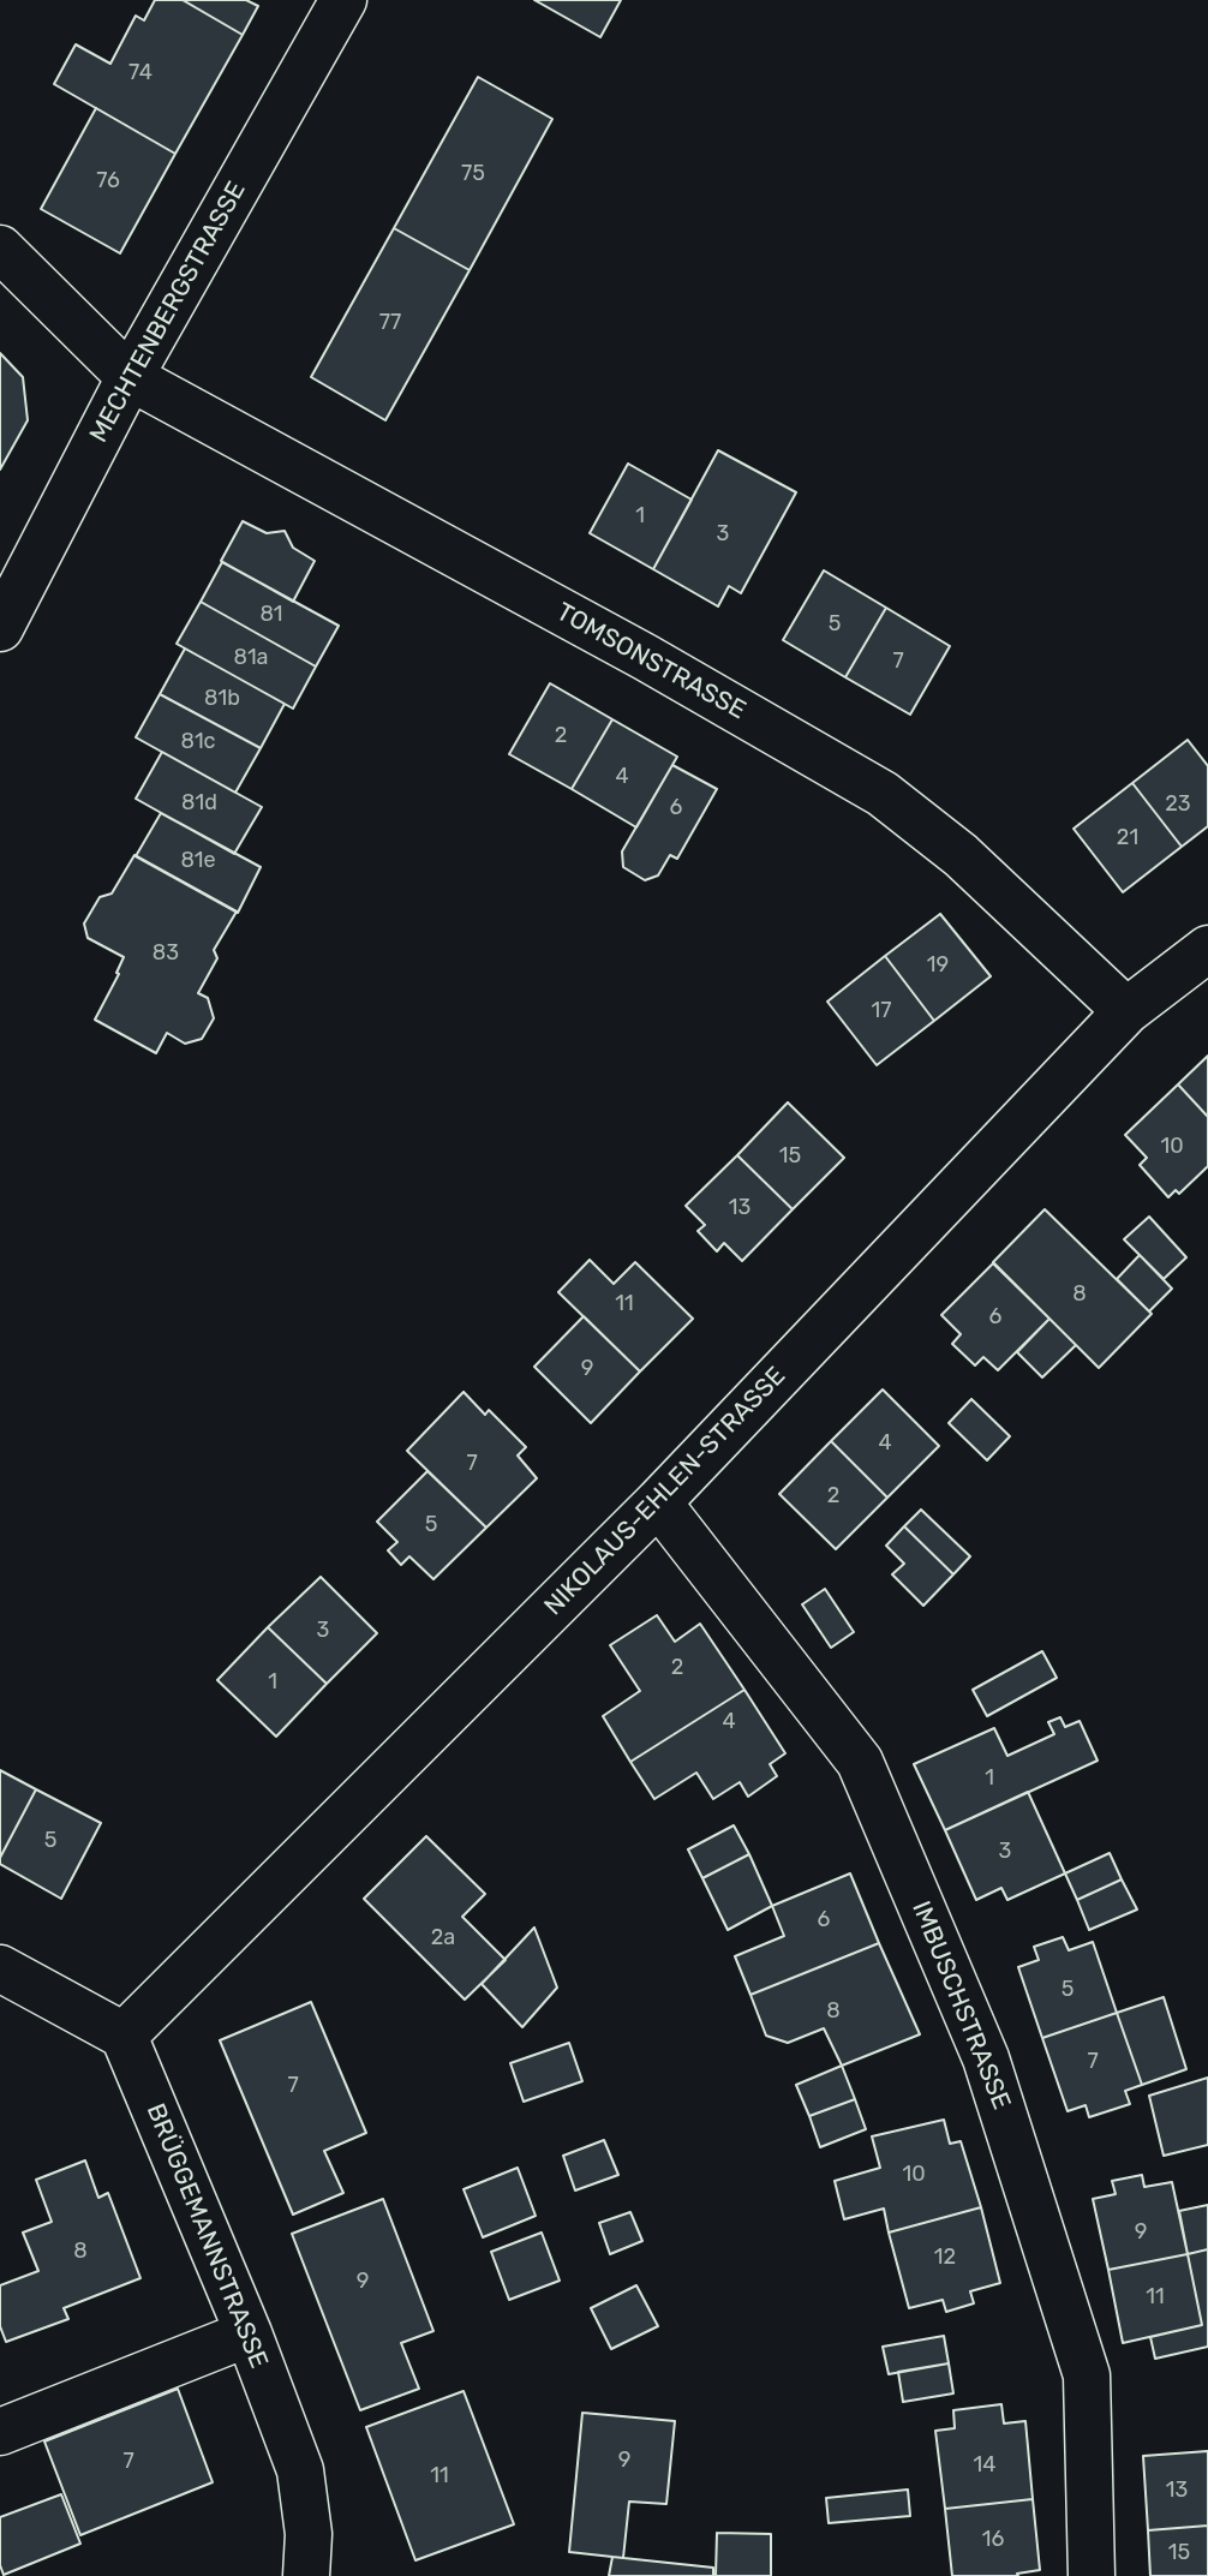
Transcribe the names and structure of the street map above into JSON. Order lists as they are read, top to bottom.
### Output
{
  "streets": {
    "street": [
      "MECHTENBERGSTRASSE",
      "TOMSONSTRASSE",
      "NIKOLAUS-EHLEN-STRASSE",
      "IMBUSCHSTRASSE",
      "BRÜGGEMANNSTRASSE"
    ]
  },
  "crossings": [
    ["MECHTENBERGSTRASSE", "TOMSONSTRASSE"],
    ["TOMSONSTRASSE", "NIKOLAUS-EHLEN-STRASSE"],
    ["NIKOLAUS-EHLEN-STRASSE", "IMBUSCHSTRASSE"],
    ["NIKOLAUS-EHLEN-STRASSE", "BRÜGGEMANNSTRASSE"]
  ],
  "house_numbers": [
    "74",
    "75",
    "76",
    "77",
    "1",
    "3",
    "81",
    "5",
    "81a",
    "7",
    "81b",
    "2",
    "81c",
    "4",
    "81d",
    "23",
    "6",
    "21",
    "81e",
    "83",
    "19",
    "17",
    "10",
    "15",
    "13",
    "8",
    "11",
    "6",
    "9",
    "4",
    "7",
    "2",
    "5",
    "3",
    "2",
    "1",
    "4",
    "1",
    "5",
    "3",
    "6",
    "2a",
    "5",
    "8",
    "7",
    "7",
    "10",
    "9",
    "8",
    "12",
    "9",
    "11",
    "9",
    "7",
    "14",
    "11",
    "13",
    "16",
    "15"
  ]
}
